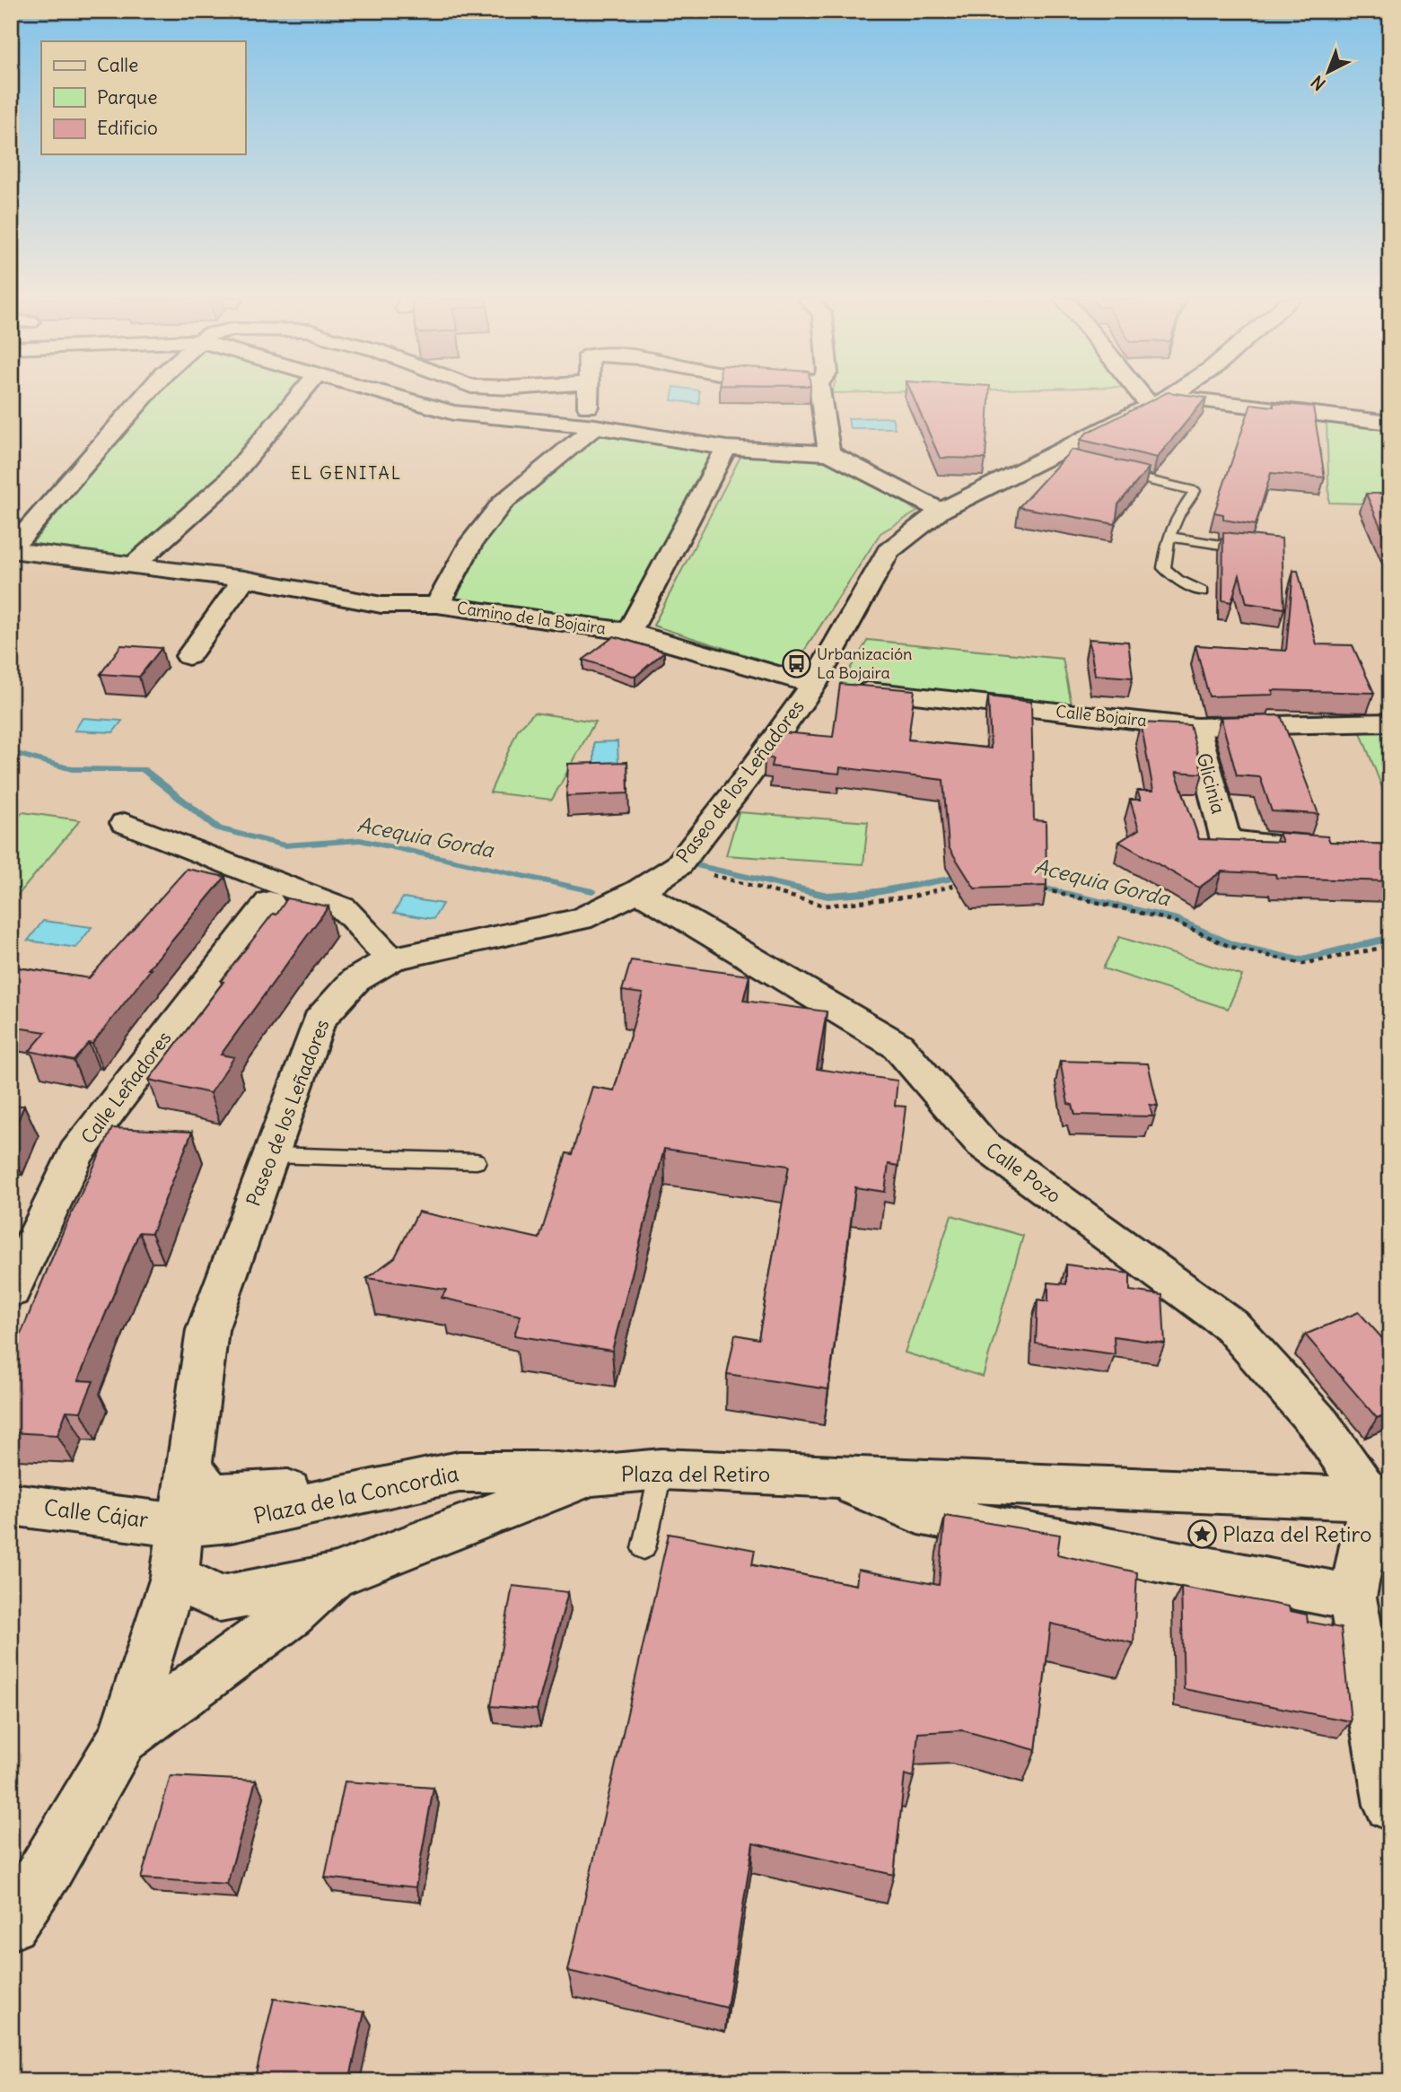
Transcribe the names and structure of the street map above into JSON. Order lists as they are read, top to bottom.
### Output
{
  "streets": {
    "street": [
      "Camino de la Bojaira",
      "Calle Bojaira",
      "Paseo de los Leñadores",
      "Glicinia",
      "Calle Leñadores",
      "Calle Pozo",
      "Plaza del Retiro",
      "Plaza de la Concordia",
      "Calle Cájar"
    ]
  },
  "crossings": [
    ["Camino de la Bojaira", "Calle Bojaira"],
    ["Camino de la Bojaira", "Paseo de los Leñadores"],
    ["Calle Bojaira", "Paseo de los Leñadores"],
    ["Calle Bojaira", "Glicinia"],
    ["Paseo de los Leñadores", "Calle Pozo"],
    ["Paseo de los Leñadores", "Plaza de la Concordia"],
    ["Paseo de los Leñadores", "Calle Cájar"],
    ["Calle Pozo", "Plaza del Retiro"],
    ["Plaza del Retiro", "Plaza de la Concordia"],
    ["Plaza de la Concordia", "Calle Cájar"]
  ],
  "districts": ["EL GENITAL"],
  "water": ["Acequia Gorda"],
  "places": {
    "bus stop": ["Urbanización La Bojaira"],
    "place": ["Plaza del Retiro"]
  },
  "legend": ["Calle", "Parque", "Edificio"],
  "north": "bottom left"
}
